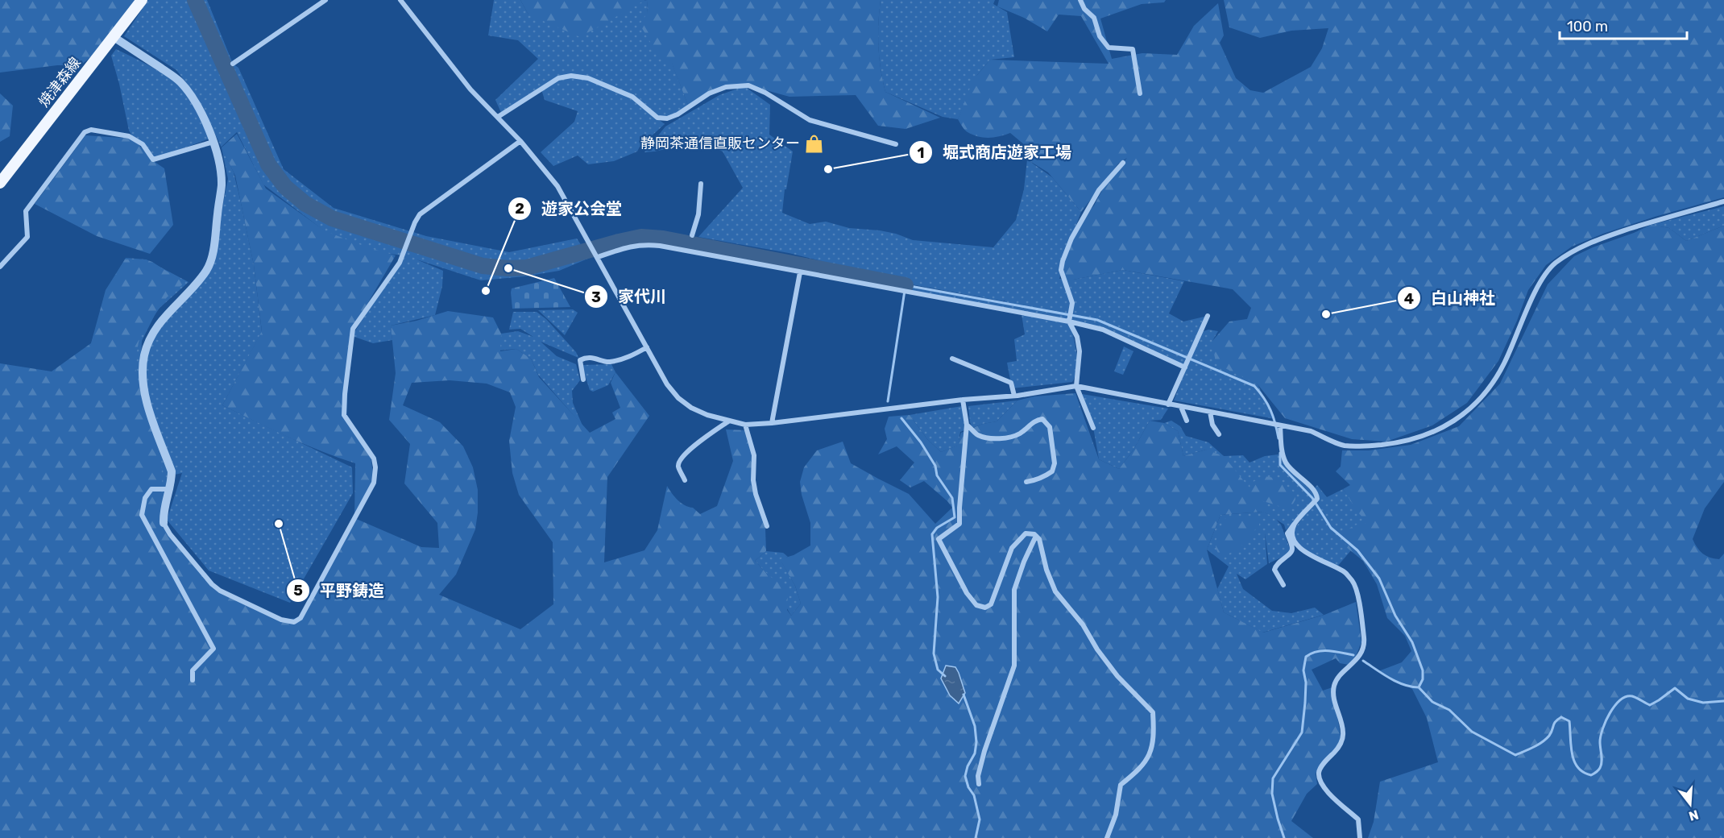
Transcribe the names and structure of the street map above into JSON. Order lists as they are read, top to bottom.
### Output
{
  "streets": {
    "main road": ["焼津森線"]
  },
  "places": {
    "shop": ["静岡茶通信直販センター"],
    "other": [
      "堀式商店遊家工場",
      "家代川",
      "遊家公会堂",
      "白山神社",
      "平野鋳造"
    ]
  },
  "scale_bar": "100 m",
  "north": "bottom"
}
